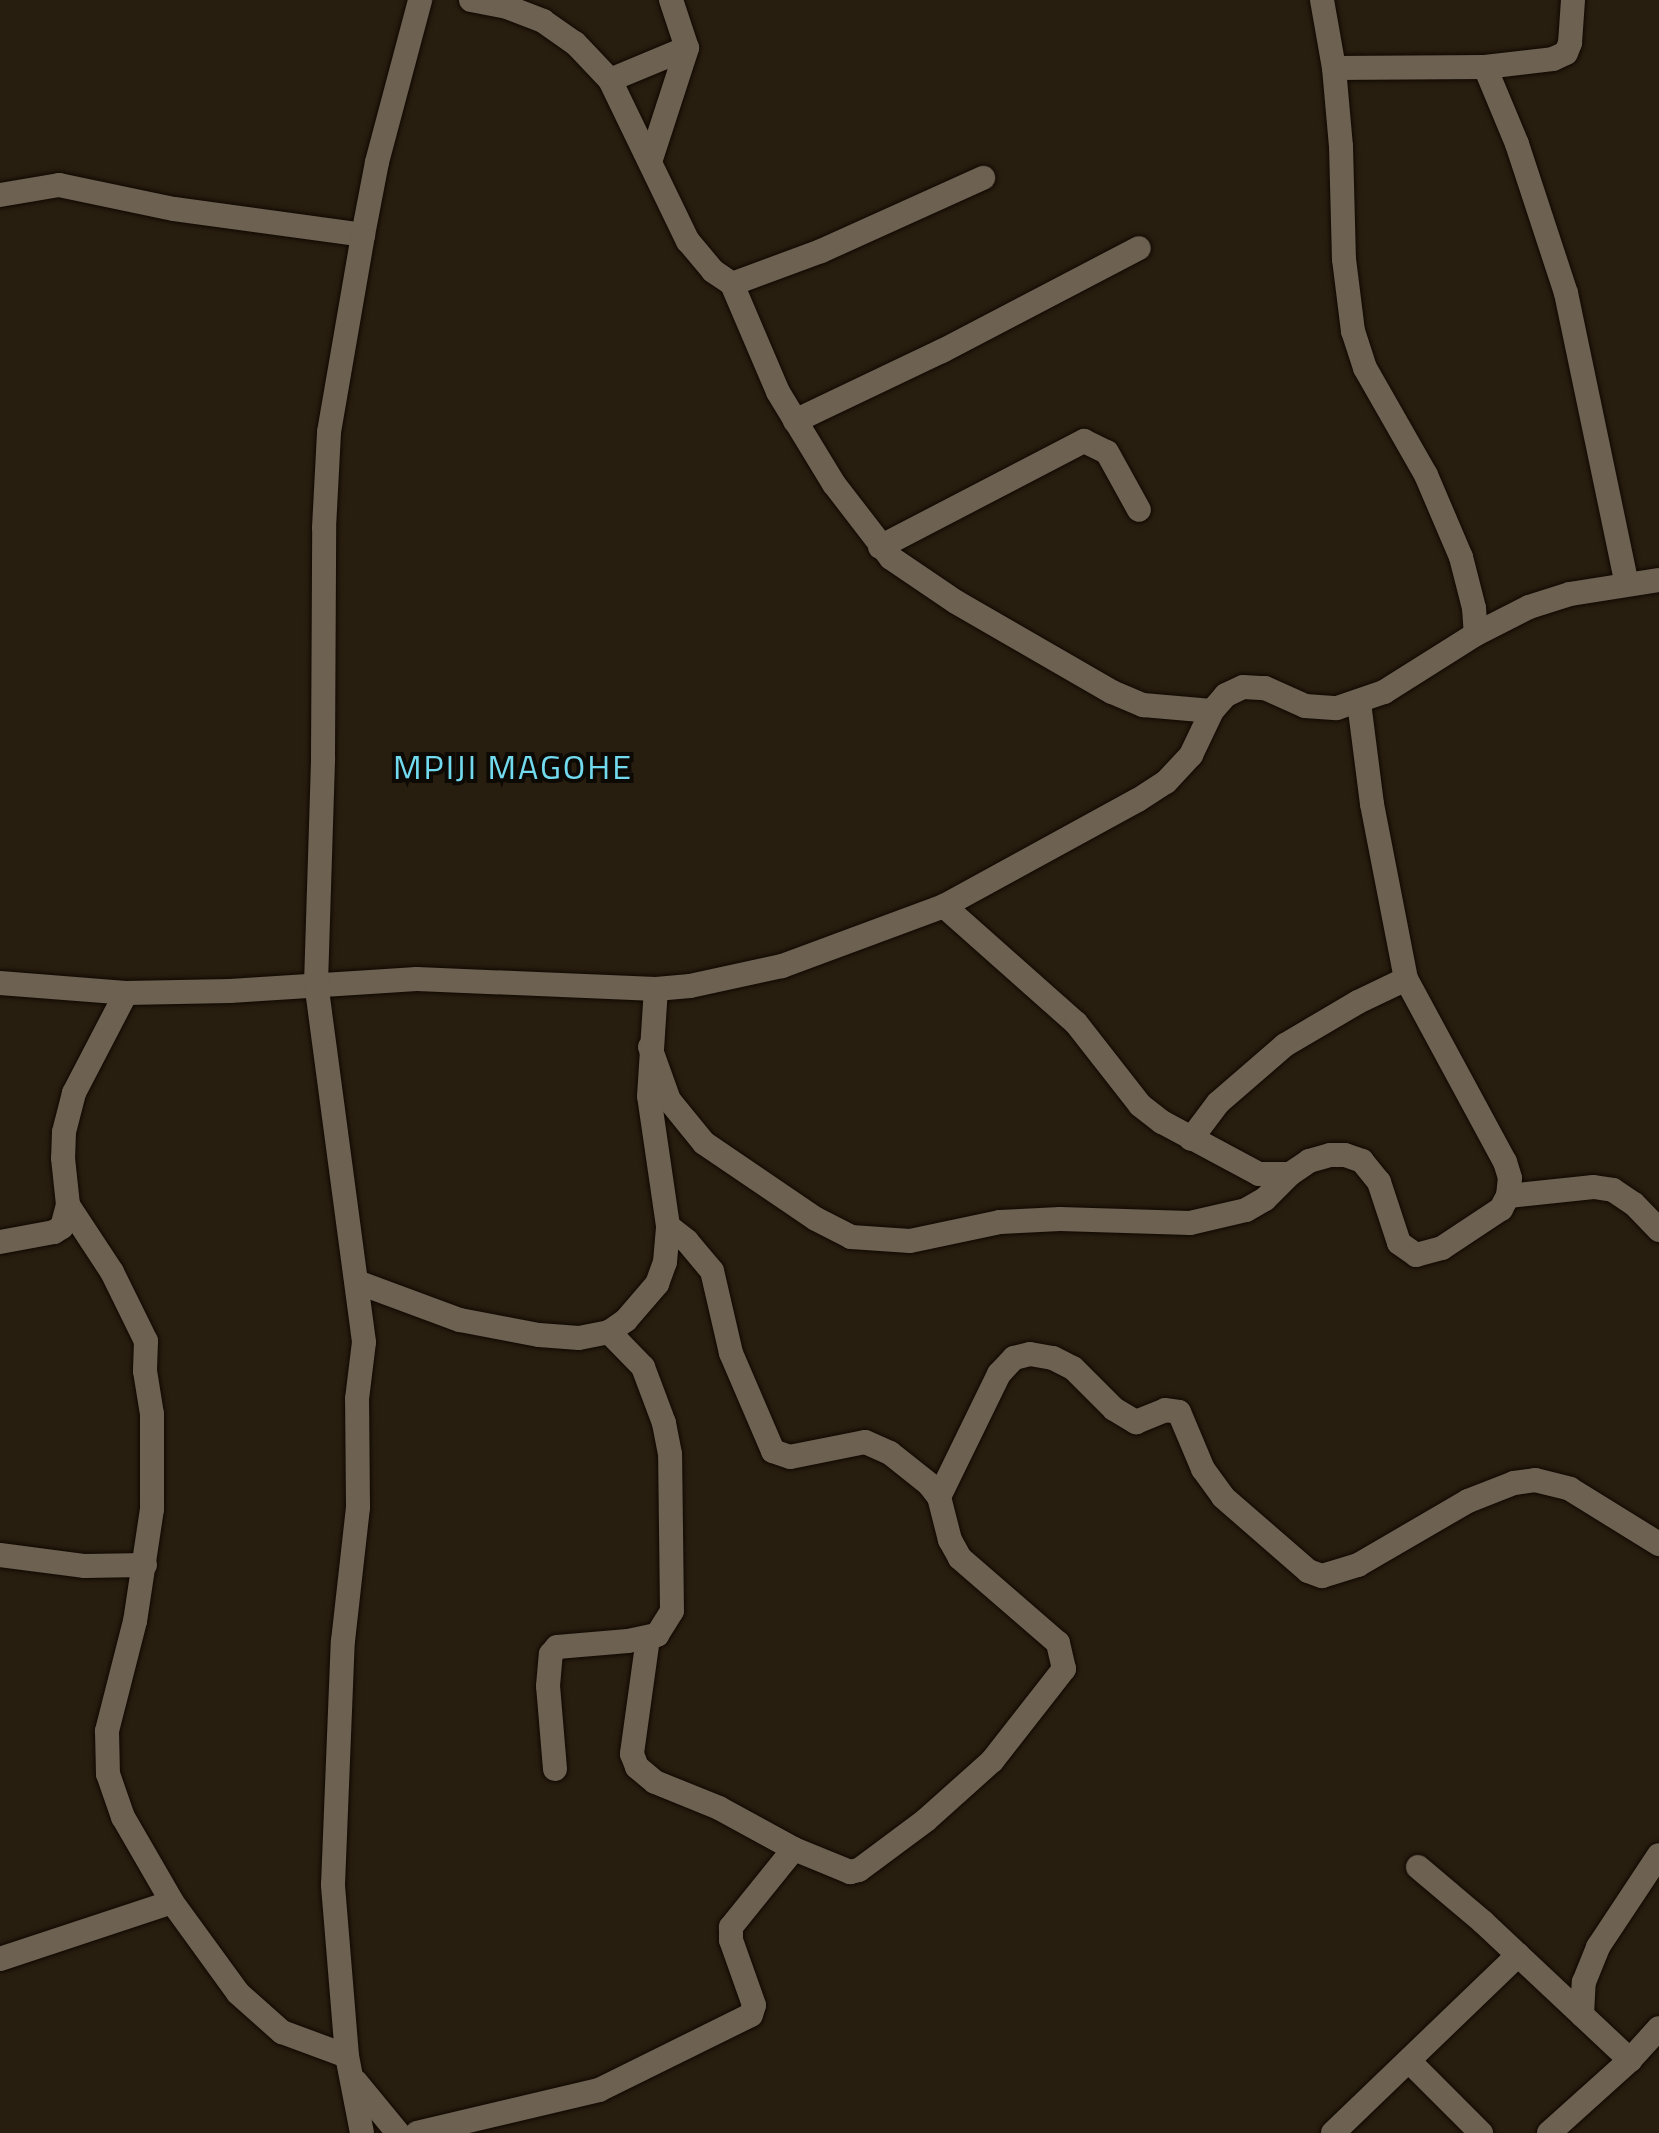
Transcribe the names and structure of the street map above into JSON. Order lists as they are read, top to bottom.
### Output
{
  "districts": ["MPIJI MAGOHE"]
}
